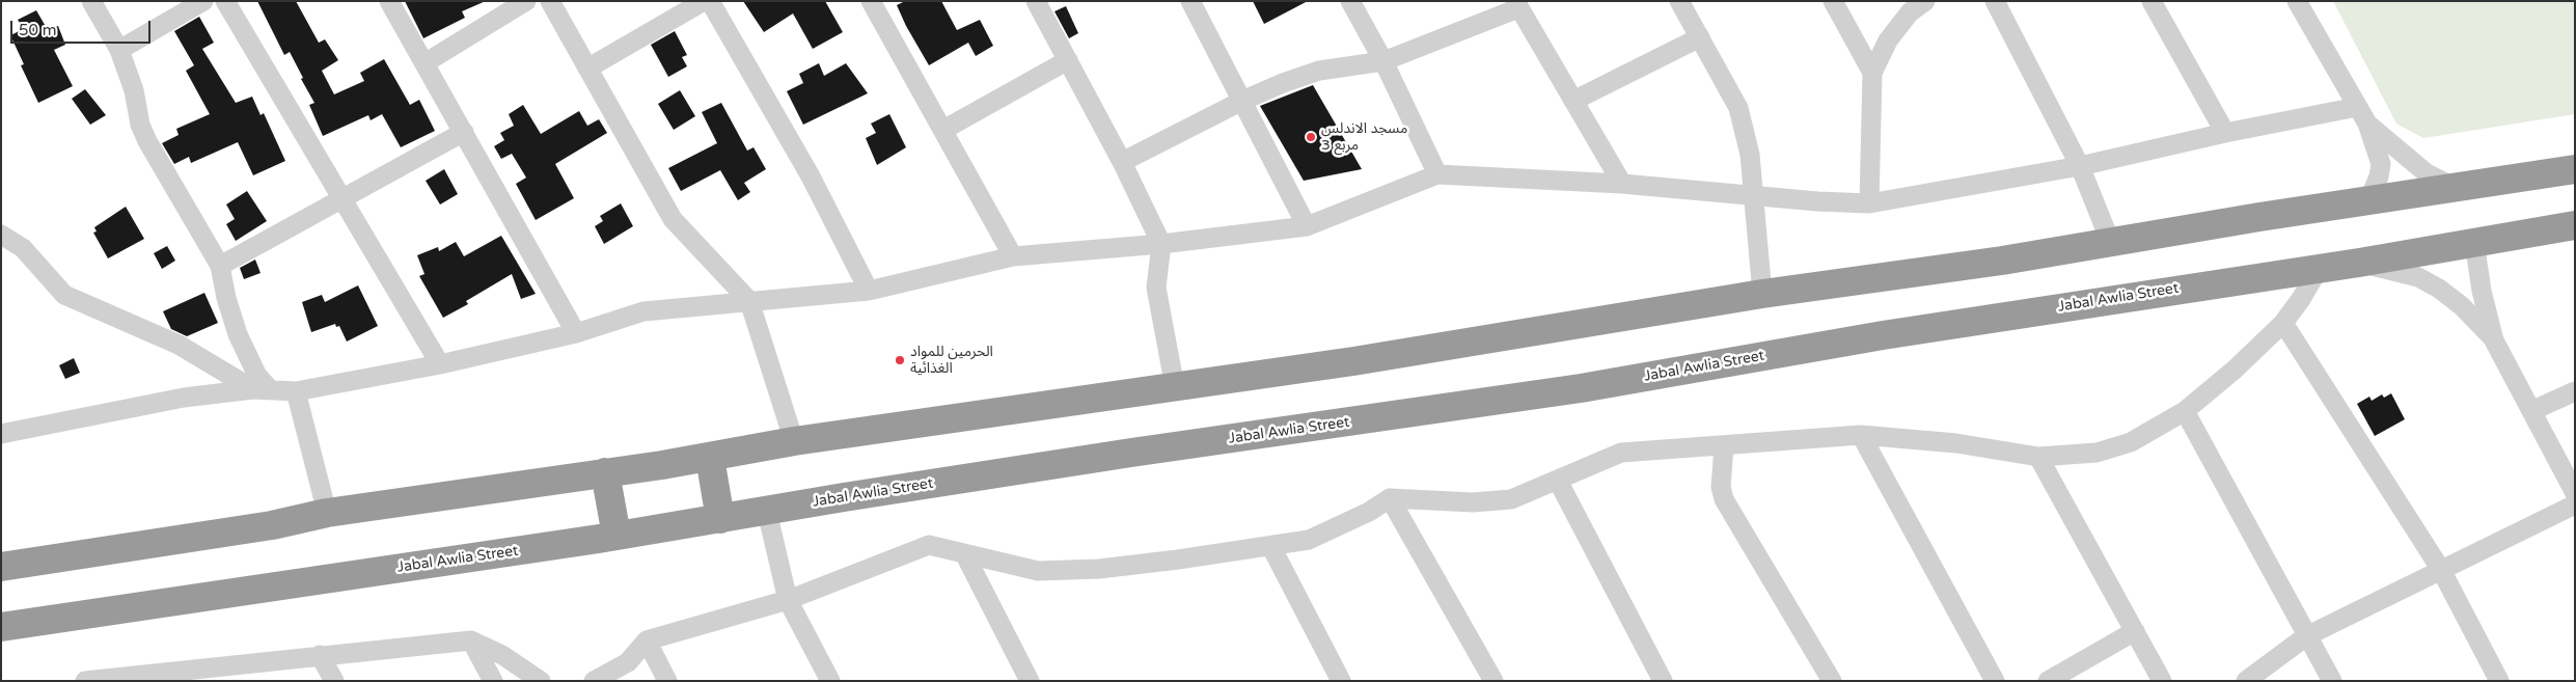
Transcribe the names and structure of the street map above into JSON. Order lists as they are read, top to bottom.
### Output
{
  "streets": {
    "highway": ["Jabal Awlia Street"]
  },
  "places": ["مسجد الاندلس مربع 3", "الحرمين للمواد الغذائية"],
  "scale_bar": "50 m"
}
